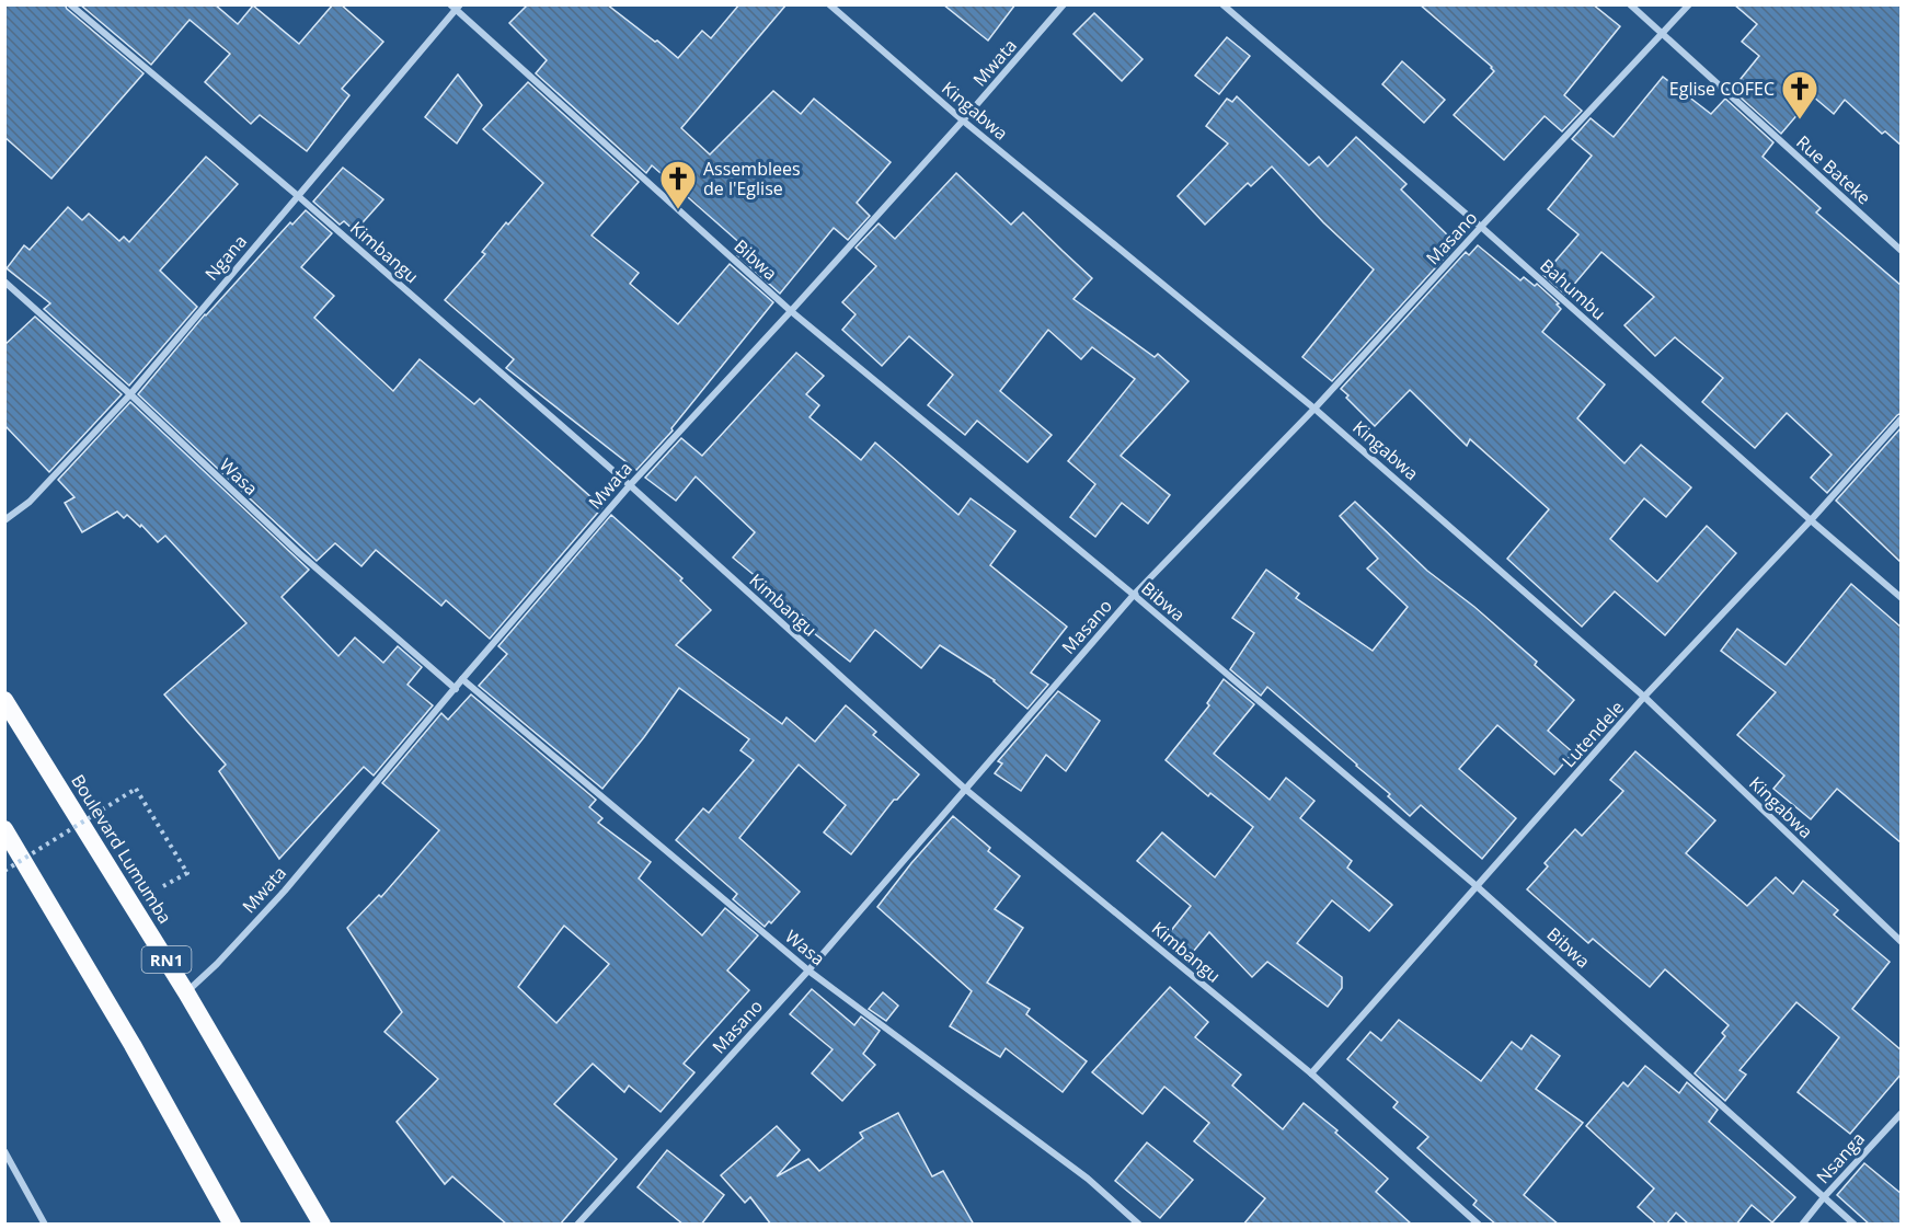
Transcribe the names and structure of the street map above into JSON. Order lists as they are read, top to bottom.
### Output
{
  "streets": {
    "highway": ["Boulevard Lumumba", "RN1"],
    "street": [
      "Mwata",
      "Kingabwa",
      "Rue Bateke",
      "Masano",
      "Kimbangu",
      "Ngana",
      "Bibwa",
      "Bahumbu",
      "Wasa",
      "Lutendele",
      "Nsanga"
    ]
  },
  "crossings": [
    ["Mwata", "Kingabwa"],
    ["Mwata", "Kimbangu"],
    ["Mwata", "Bibwa"],
    ["Mwata", "Wasa"],
    ["Mwata", "Boulevard Lumumba"],
    ["Kingabwa", "Masano"],
    ["Kingabwa", "Lutendele"],
    ["Rue Bateke", "Masano"],
    ["Masano", "Kimbangu"],
    ["Masano", "Bibwa"],
    ["Masano", "Bahumbu"],
    ["Masano", "Wasa"],
    ["Kimbangu", "Ngana"],
    ["Kimbangu", "Lutendele"],
    ["Ngana", "Bibwa"],
    ["Ngana", "Wasa"],
    ["Bibwa", "Lutendele"],
    ["Bibwa", "Nsanga"],
    ["Bahumbu", "Lutendele"]
  ],
  "places": {
    "church": ["Eglise COFEC", "Assemblees de l'Eglise"]
  }
}
